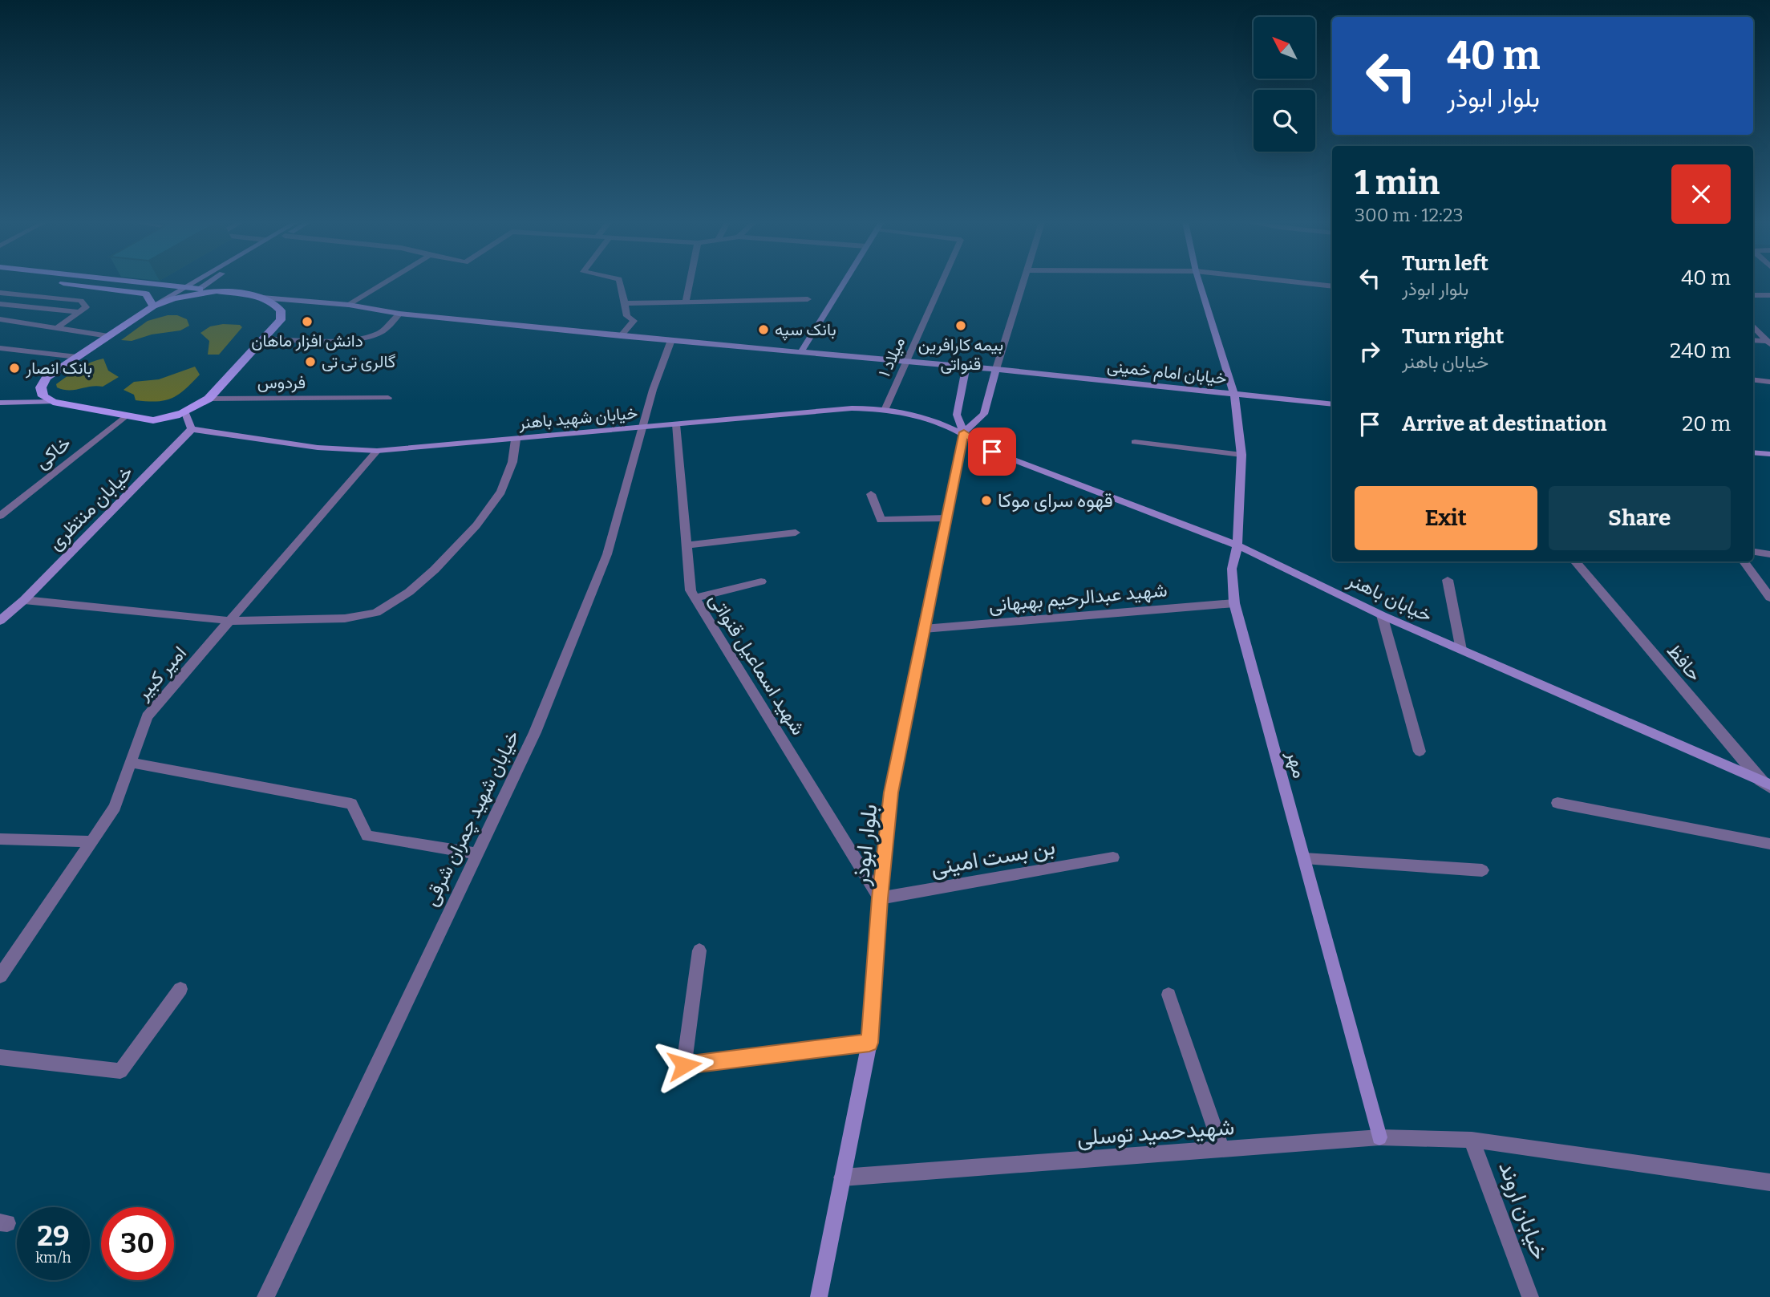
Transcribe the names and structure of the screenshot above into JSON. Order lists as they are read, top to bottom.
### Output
{
  "streets": {
    "main road": [
      "خیابان امام خمینی",
      "خیابان شهید باهنر",
      "خیابان منتظری",
      "خیابان باهنر",
      "مهر",
      "بلوار ابوذر"
    ],
    "street": [
      "میلاد ۱",
      "فردوس",
      "خاکی",
      "شهید عبدالرحیم بهبهانی",
      "حافظ",
      "شهید اسماعیل قنواتی",
      "امیر کبیر",
      "خیابان شهید چمران شرقی",
      "بن بست امینی",
      "شهیدحمید توسلی",
      "خیابان اروند"
    ]
  },
  "crossings": [
    ["میلاد ۱", "خیابان امام خمینی"],
    ["میلاد ۱", "خیابان شهید باهنر"],
    ["خیابان امام خمینی", "مهر"],
    ["خیابان امام خمینی", "خیابان شهید چمران شرقی"],
    ["خیابان شهید باهنر", "خیابان منتظری"],
    ["خیابان شهید باهنر", "خیابان باهنر"],
    ["خیابان شهید باهنر", "شهید اسماعیل قنواتی"],
    ["خیابان شهید باهنر", "امیر کبیر"],
    ["خیابان شهید باهنر", "خیابان شهید چمران شرقی"],
    ["خیابان شهید باهنر", "بلوار ابوذر"],
    ["شهید عبدالرحیم بهبهانی", "مهر"],
    ["شهید عبدالرحیم بهبهانی", "بلوار ابوذر"],
    ["خیابان باهنر", "حافظ"],
    ["خیابان باهنر", "مهر"],
    ["خیابان باهنر", "بلوار ابوذر"],
    ["شهید اسماعیل قنواتی", "بلوار ابوذر"],
    ["شهید اسماعیل قنواتی", "بن بست امینی"],
    ["مهر", "شهیدحمید توسلی"],
    ["بلوار ابوذر", "بن بست امینی"],
    ["بلوار ابوذر", "شهیدحمید توسلی"],
    ["شهیدحمید توسلی", "خیابان اروند"]
  ],
  "places": [
    "دانش افزار ماهان",
    "بیمه کارافرین قنواتی",
    "بانک سپه",
    "گالری تی تی",
    "بانک انصار",
    "قهوه سرای موکا"
  ],
  "north": "top left",
  "page": {
    "turn": ["40 m", "بلوار ابوذر"],
    "heading": ["1 min", "300 m · 12:23"],
    "list": [
      {
        "name": "Turn left",
        "note": "بلوار ابوذر",
        "value": "40 m"
      },
      {
        "name": "Turn right",
        "note": "خیابان باهنر",
        "value": "240 m"
      },
      {
        "name": "Arrive at destination",
        "value": "20 m"
      }
    ],
    "buttons": ["Exit", "Share"],
    "speed": "29 km/h",
    "limit": "30"
  }
}
